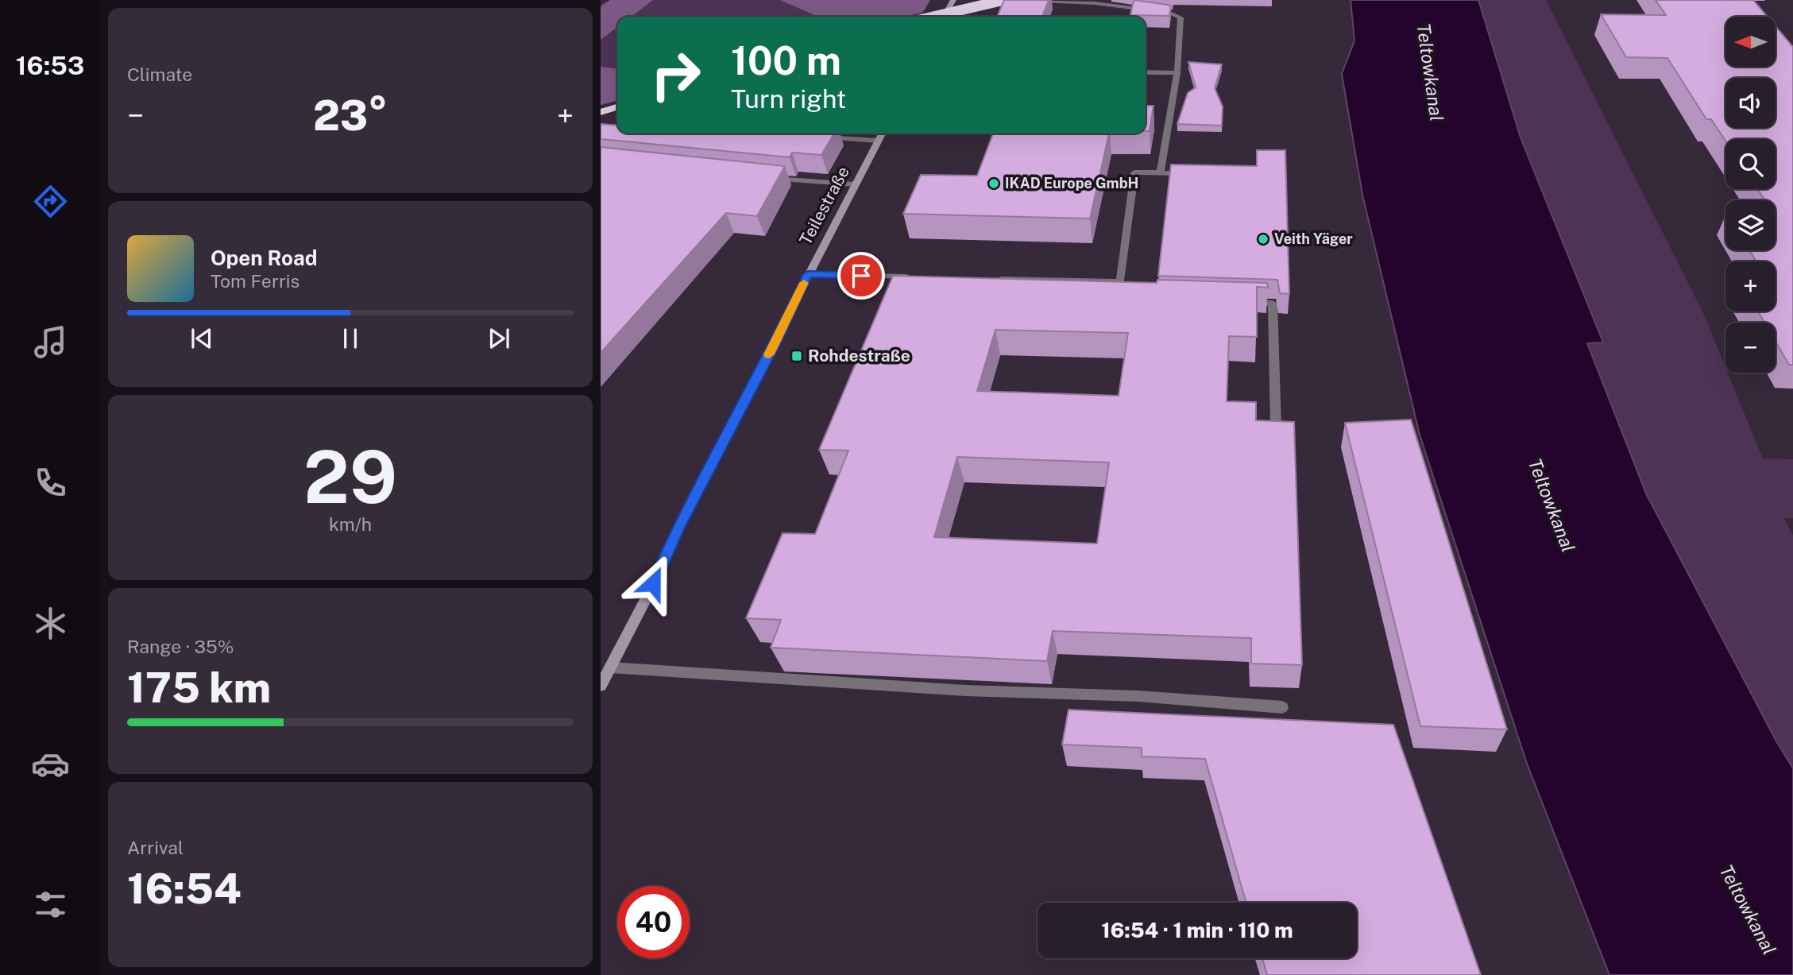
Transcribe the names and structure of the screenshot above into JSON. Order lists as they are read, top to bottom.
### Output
{
  "streets": {
    "street": ["Teilestraße"]
  },
  "water": ["Teltowkanal"],
  "places": {
    "other": ["IKAD Europe GmbH", "Veith Yäger"],
    "transit": ["Rohdestraße"]
  },
  "north": "left",
  "page": {
    "tabs": "16:53",
    "tile": [
      "Climate",
      ["29", "km/h"],
      ["Range · 35%", "175 km"],
      ["Arrival", "16:54"]
    ],
    "map_buttons": ["+", "−"],
    "turn": ["100 m", "Turn right"],
    "heat": ["−", "23°", "+"],
    "song": ["Open Road", "Tom Ferris"],
    "limit": "40",
    "trip": "16:54 · 1 min · 110 m"
  }
}
